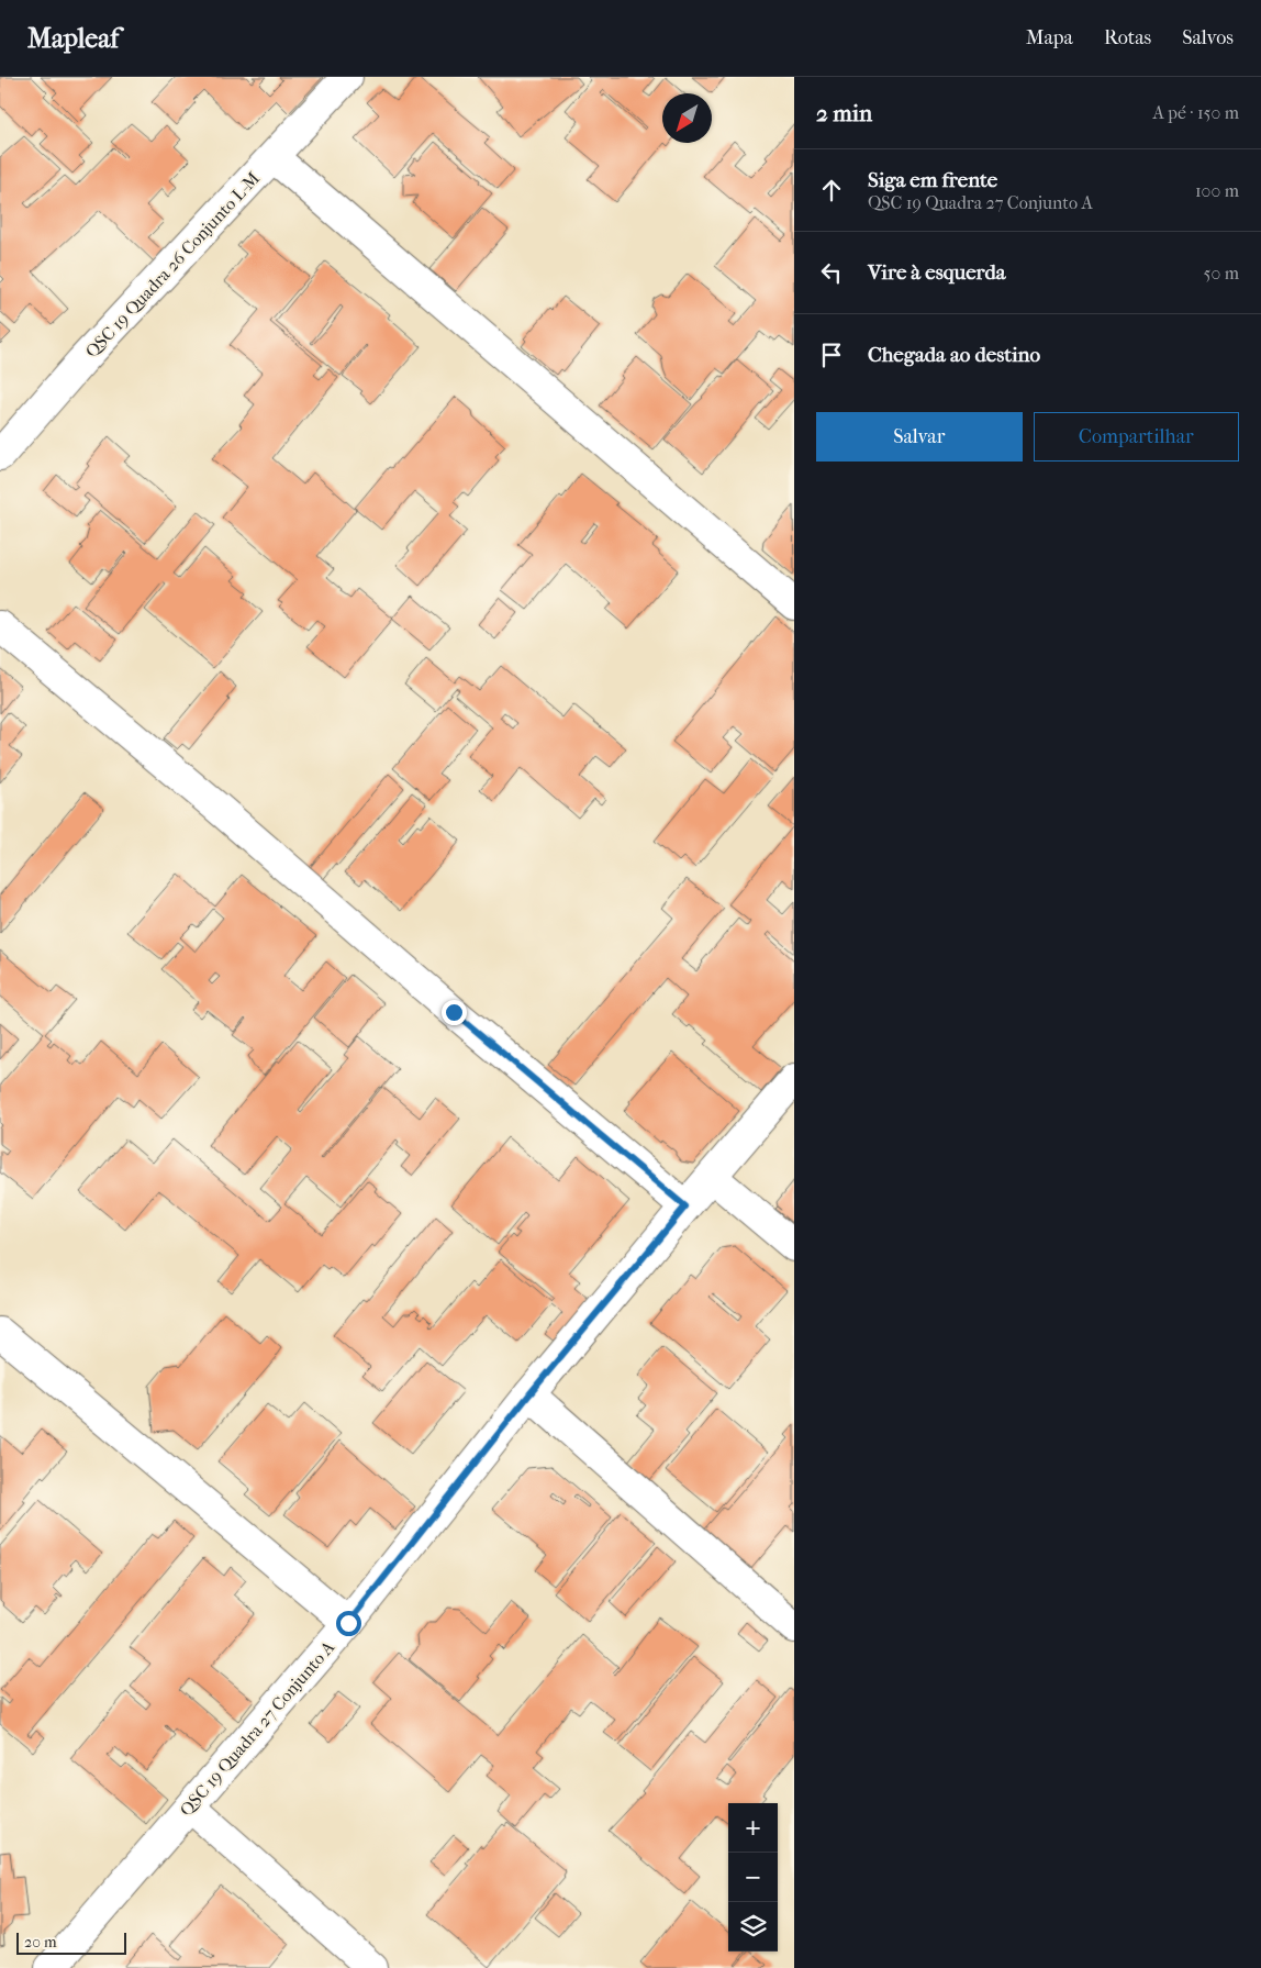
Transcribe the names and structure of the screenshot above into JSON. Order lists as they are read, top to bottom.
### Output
{
  "streets": {
    "street": ["QSC 19 Quadra 26 Conjunto L-M", "QSC 19 Quadra 27 Conjunto A"]
  },
  "scale_bar": "20 m",
  "north": "bottom left",
  "page": {
    "header": "Mapleaf",
    "nav": ["Mapa", "Rotas", "Salvos"],
    "heading": ["2 min", "A pé · 150 m"],
    "list": [
      ["Siga em frente", "QSC 19 Quadra 27 Conjunto A", "100 m"],
      ["Vire à esquerda", "50 m"],
      "Chegada ao destino"
    ],
    "buttons": ["Salvar", "Compartilhar"],
    "map_buttons": ["+", "−"],
    "scale": "20 m"
  }
}
